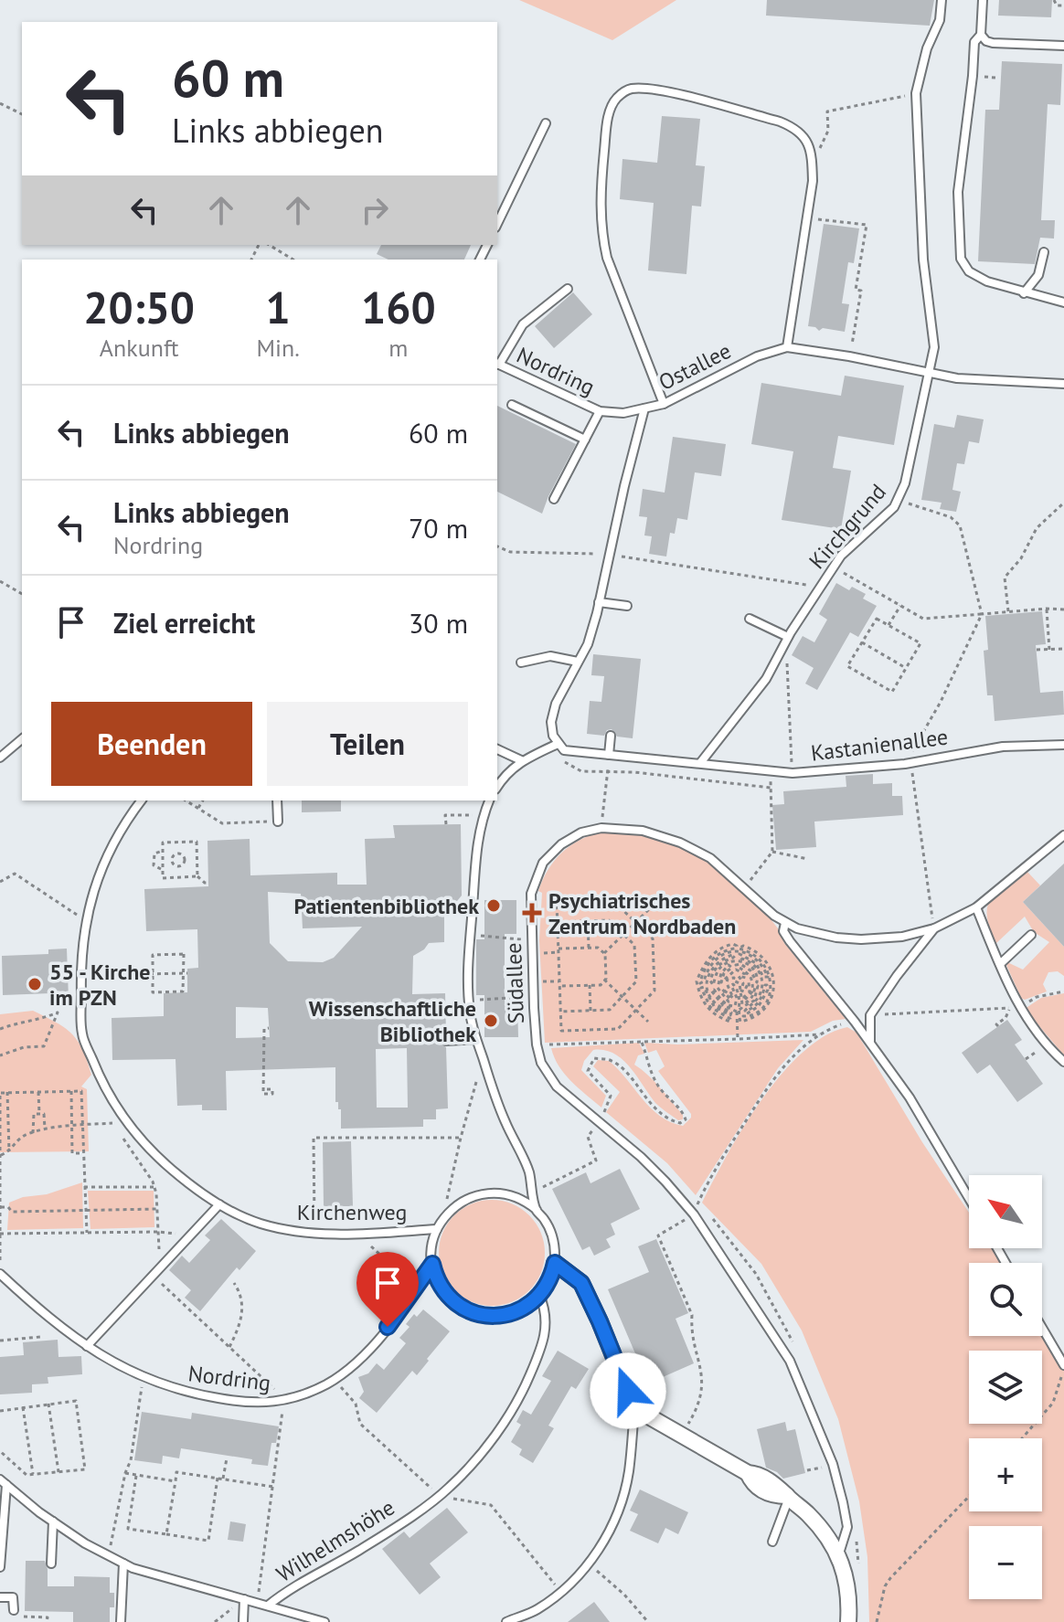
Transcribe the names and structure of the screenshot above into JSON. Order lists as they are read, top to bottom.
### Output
{
  "streets": {
    "lane": [
      "Ostallee",
      "Nordring",
      "Kirchgrund",
      "Kastanienallee",
      "Südallee",
      "Kirchenweg",
      "Wilhelmshöhe"
    ]
  },
  "crossings": [
    ["Ostallee", "Nordring"],
    ["Ostallee", "Kirchgrund"],
    ["Nordring", "Kirchenweg"],
    ["Nordring", "Wilhelmshöhe"],
    ["Kirchgrund", "Kastanienallee"],
    ["Kirchenweg", "Wilhelmshöhe"]
  ],
  "places": {
    "other": ["Patientenbibliothek", "55 - Kirche im PZN", "Wissenschaftliche Bibliothek"],
    "health": ["Psychiatrisches Zentrum Nordbaden"]
  },
  "north": "top left",
  "page": {
    "turn": ["60 m", "Links abbiegen"],
    "eta": [
      "20:50",
      "Ankunft",
      "1",
      "Min.",
      "160",
      "m"
    ],
    "list": [
      {
        "name": "Links abbiegen",
        "value": "60 m"
      },
      {
        "name": "Links abbiegen",
        "note": "Nordring",
        "value": "70 m"
      },
      {
        "name": "Ziel erreicht",
        "value": "30 m"
      }
    ],
    "buttons": ["Beenden", "Teilen"],
    "map_buttons": ["+", "−"]
  }
}
